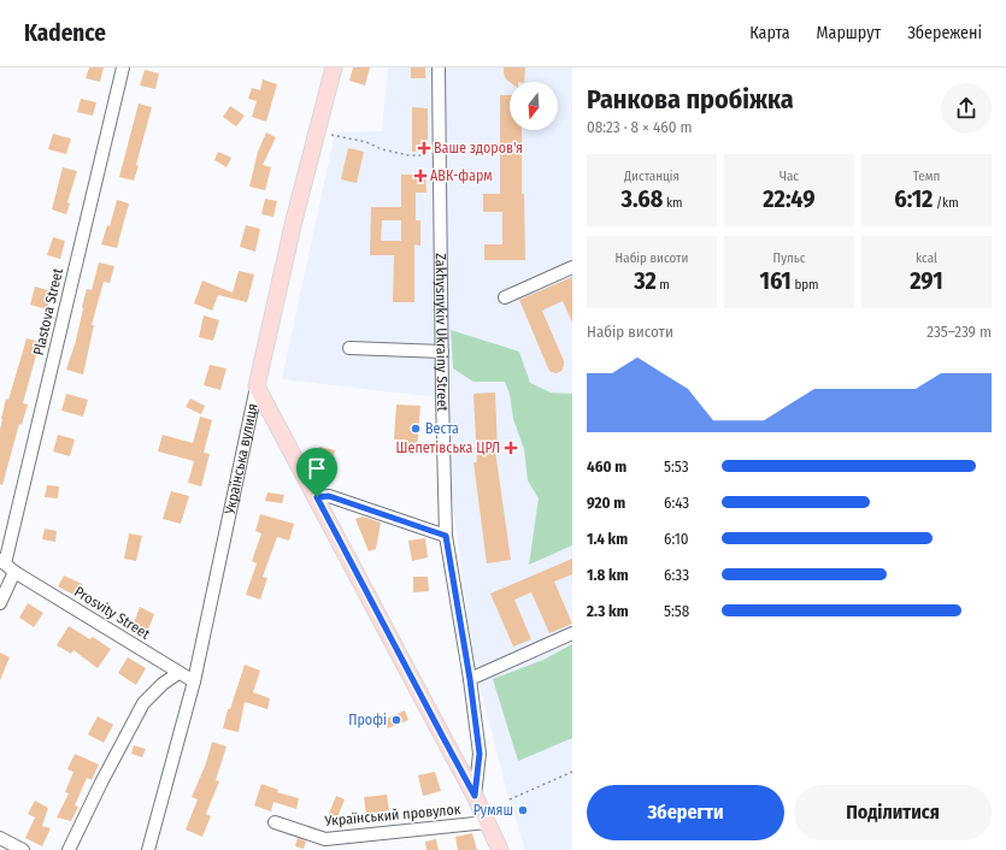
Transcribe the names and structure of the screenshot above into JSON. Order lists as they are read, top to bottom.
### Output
{
  "streets": {
    "main road": ["Українська вулиця"],
    "street": [
      "Plastova Street",
      "Zakhysnykiv Ukrainy Street",
      "Prosvity Street",
      "Український провулок"
    ]
  },
  "crossings": [
    ["Plastova Street", "Prosvity Street"],
    ["Українська вулиця", "Prosvity Street"]
  ],
  "places": {
    "health": ["Ваше здоров'я", "АВК-фарм", "Шепетівська ЦРЛ"],
    "other": ["Веста", "Профі", "Румяш"]
  },
  "north": "bottom",
  "page": {
    "header": "Kadence",
    "nav": ["Карта", "Маршрут", "Збережені"],
    "heading": ["Ранкова пробіжка", "08:23 · 8 × 460 m"],
    "stats": [
      ["Дистанція", "3.68 km"],
      ["Час", "22:49"],
      ["Темп", "6:12 /km"],
      ["Набір висоти", "32 m"],
      ["Пульс", "161 bpm"],
      ["kcal", "291"]
    ],
    "chart": ["Набір висоти", "235–239 m"],
    "list": [
      {
        "name": "460 m",
        "note": "5:53"
      },
      {
        "name": "920 m",
        "note": "6:43"
      },
      {
        "name": "1.4 km",
        "note": "6:10"
      },
      {
        "name": "1.8 km",
        "note": "6:33"
      },
      {
        "name": "2.3 km",
        "note": "5:58"
      }
    ],
    "buttons": ["Зберегти", "Поділитися"]
  }
}
